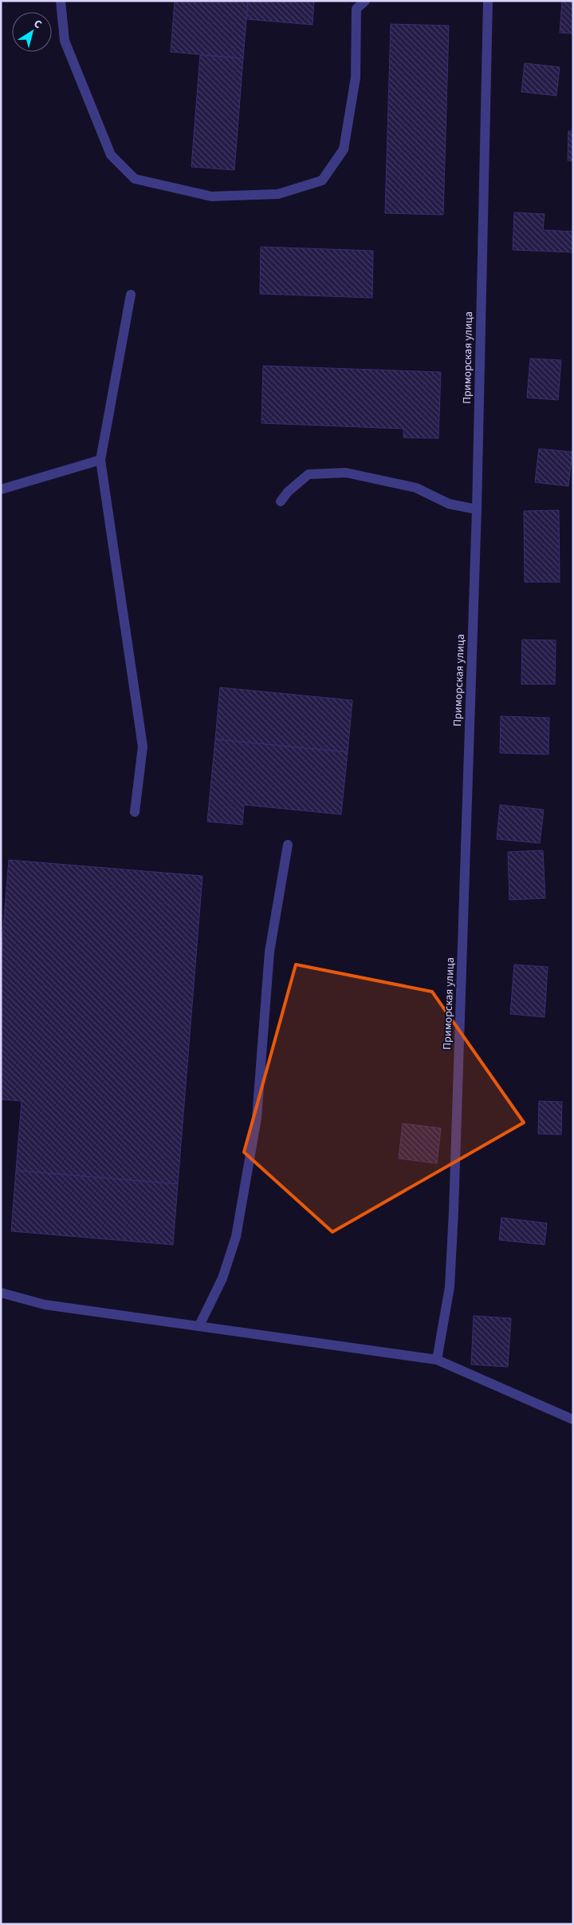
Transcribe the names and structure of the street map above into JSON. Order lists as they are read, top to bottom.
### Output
{
  "streets": {
    "lane": ["Приморская улица"]
  },
  "north": "top right"
}
